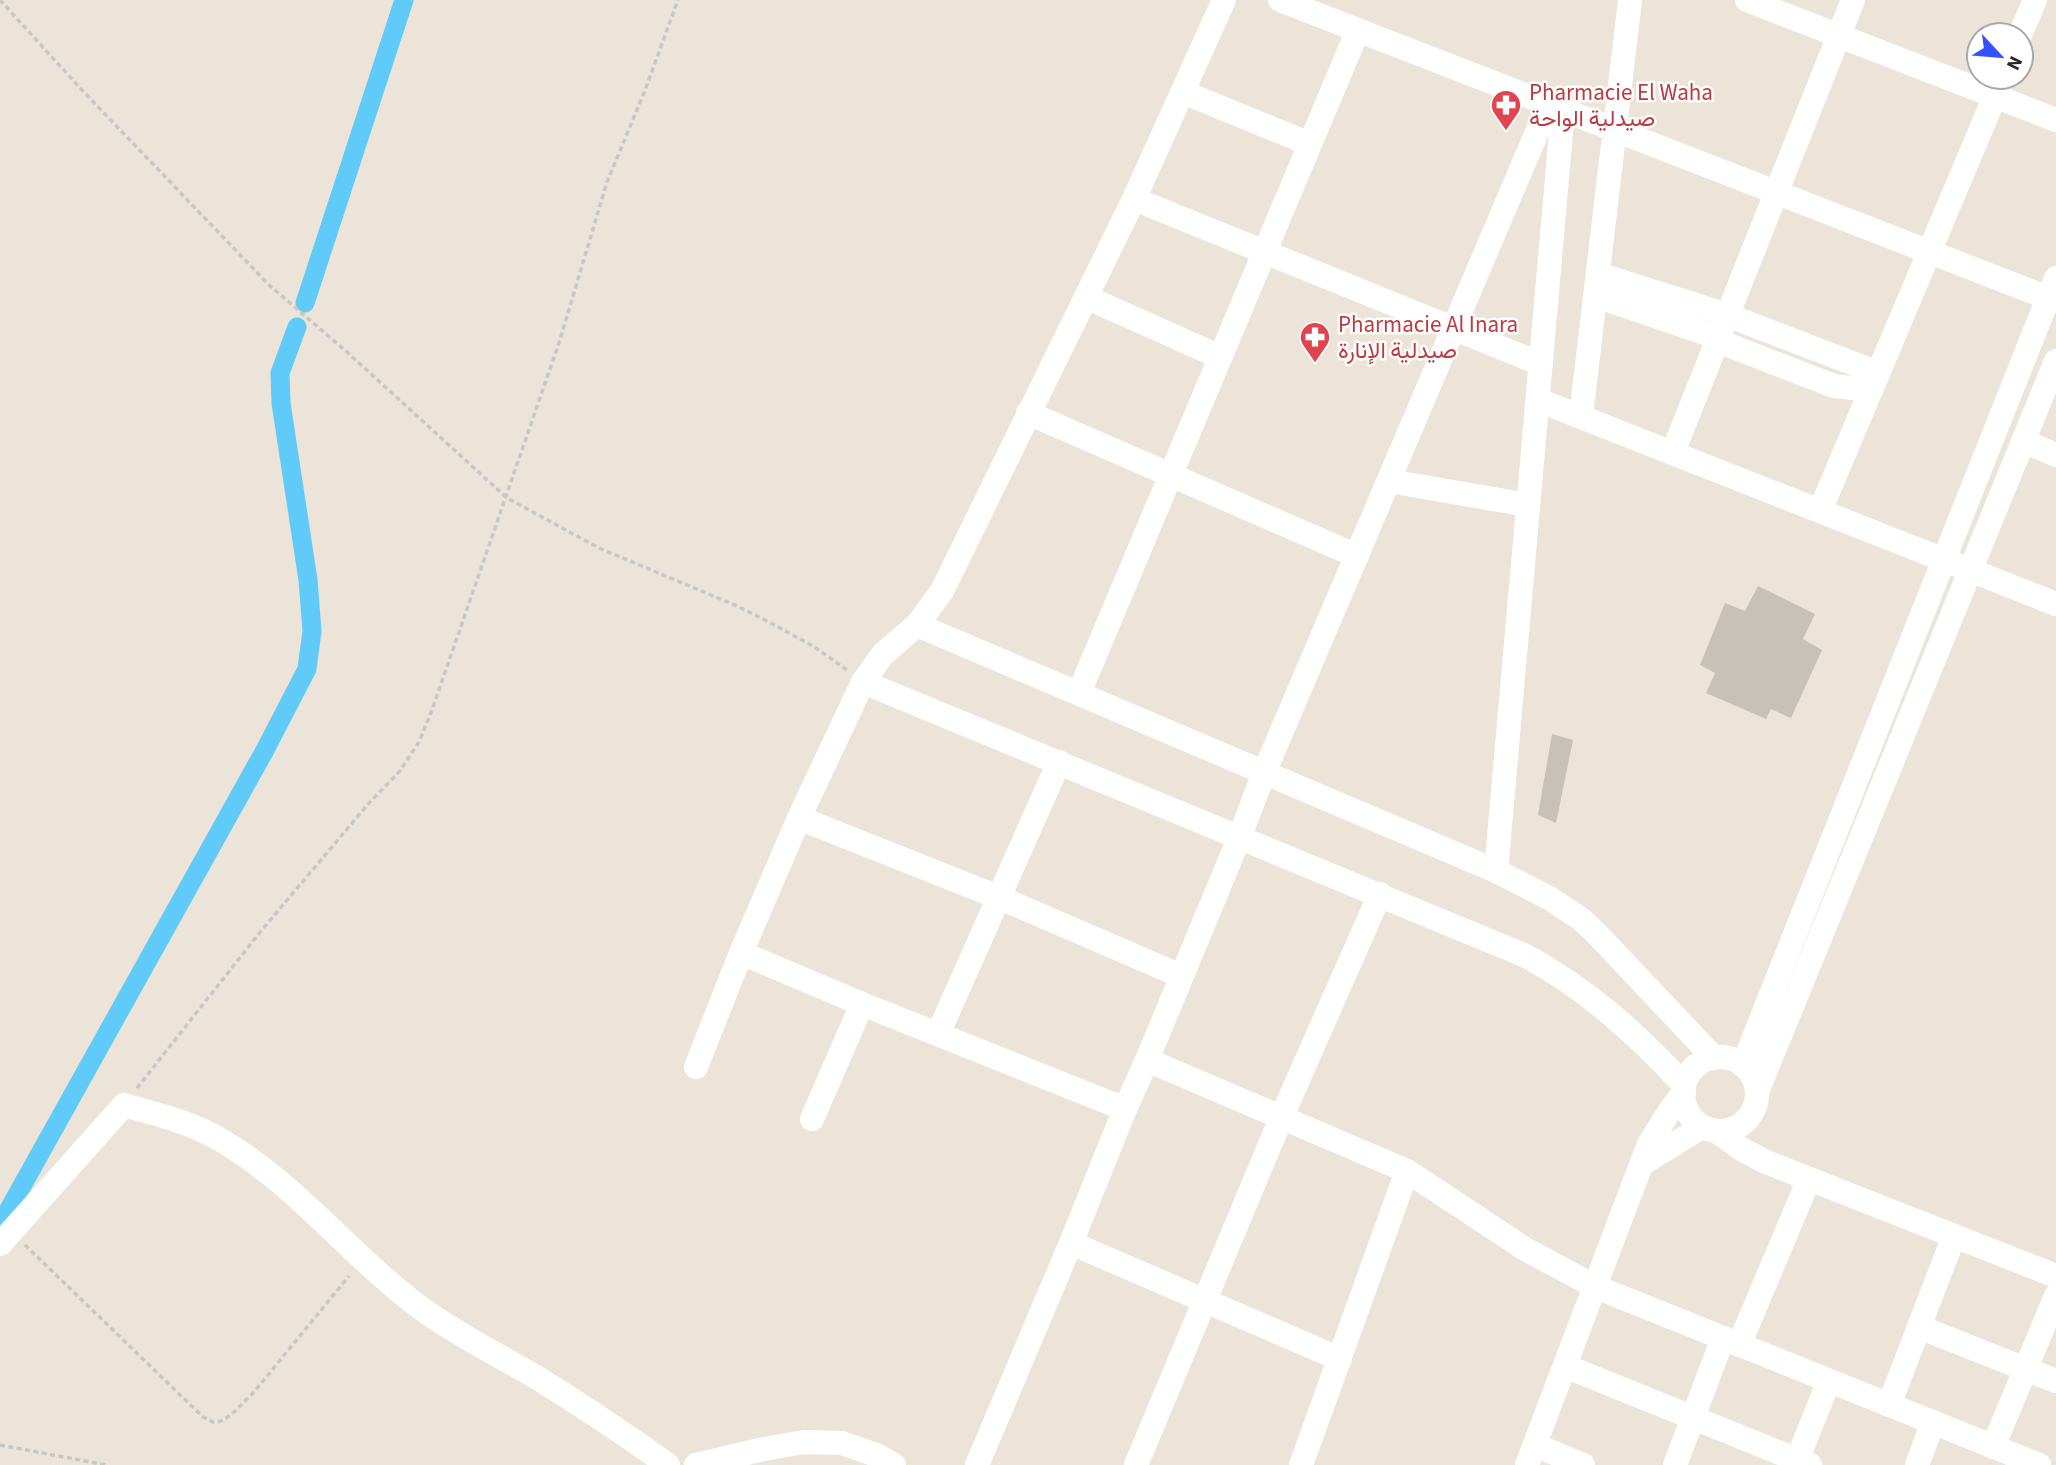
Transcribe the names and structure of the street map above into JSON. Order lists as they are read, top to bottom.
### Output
{
  "places": {
    "pharmacy": ["Pharmacie El Waha صيدلية الواحة", "Pharmacie Al Inara صيدلية الإنارة"]
  },
  "north": "bottom right"
}
